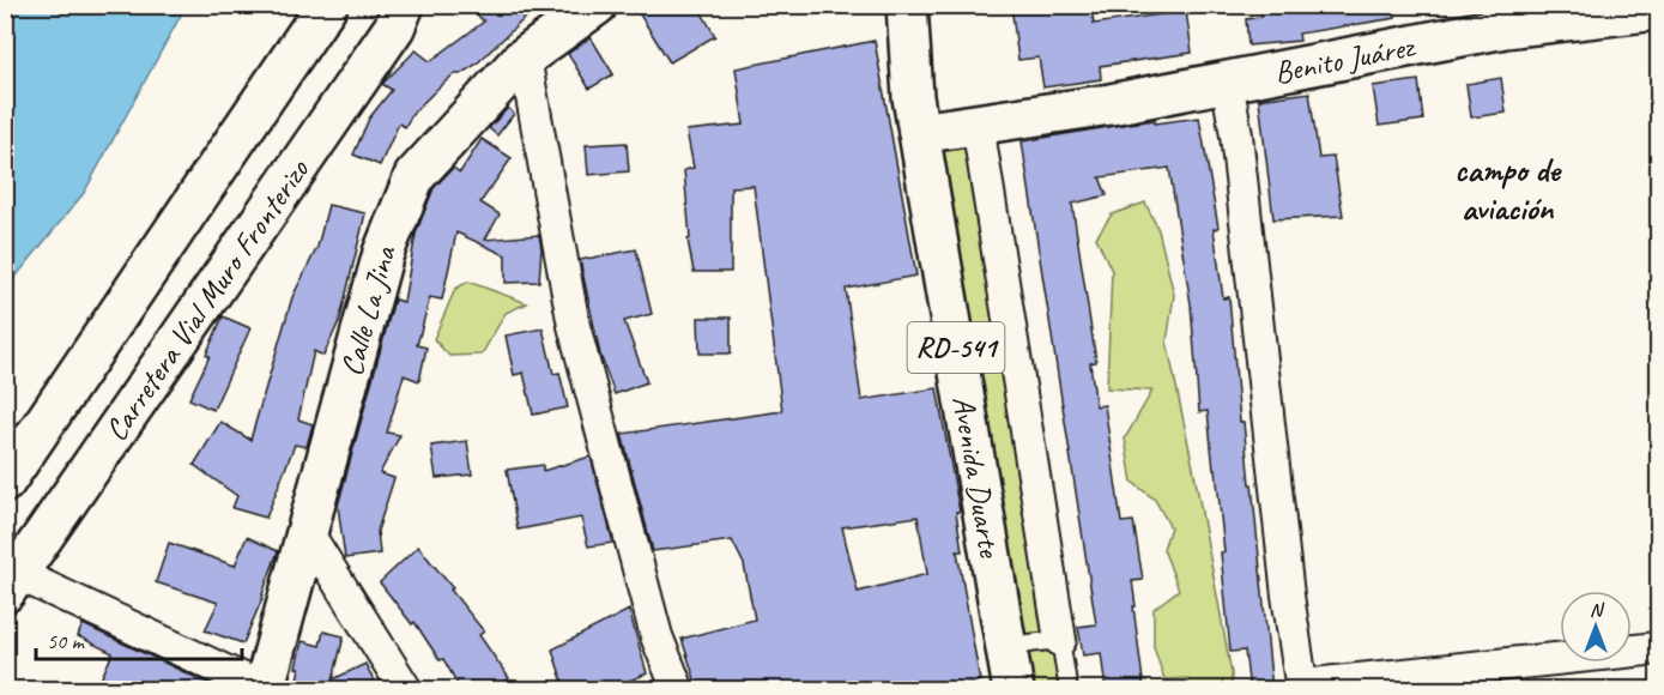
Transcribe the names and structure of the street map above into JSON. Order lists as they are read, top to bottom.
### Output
{
  "streets": {
    "main road": [
      "Benito Juárez",
      "Carretera Vial Muro Fronterizo",
      "Calle La Jina",
      "RD-541",
      "Avenida Duarte"
    ]
  },
  "crossings": [
    ["Benito Juárez", "Avenida Duarte"]
  ],
  "districts": ["campo de aviación"],
  "scale_bar": "50 m",
  "north": "top"
}
